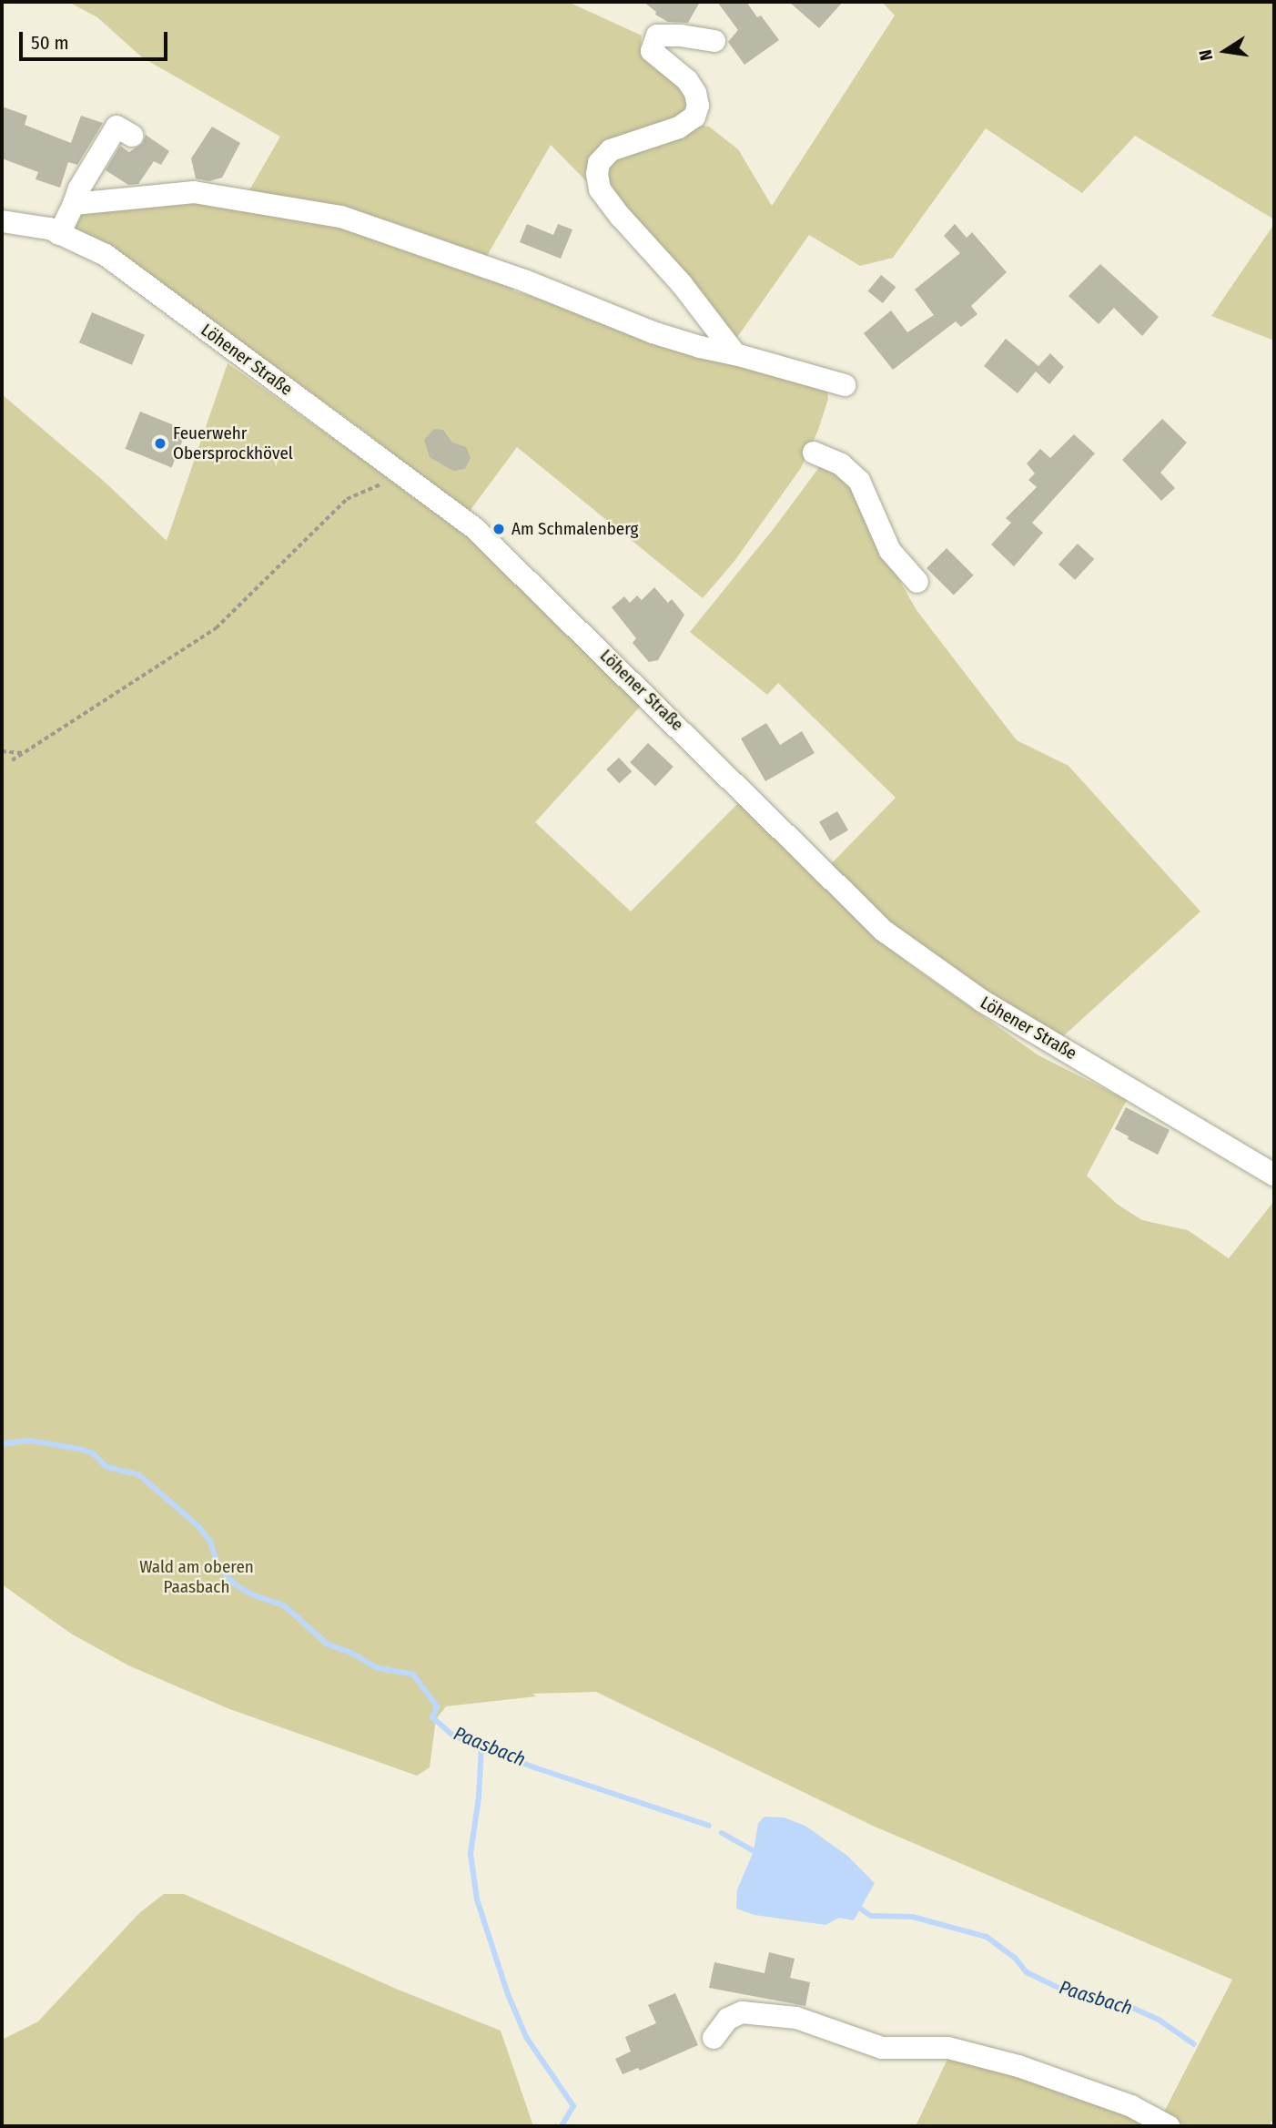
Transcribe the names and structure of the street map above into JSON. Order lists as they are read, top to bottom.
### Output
{
  "streets": {
    "street": ["Löhener Straße"]
  },
  "water": ["Paasbach"],
  "parks": ["Wald am oberen Paasbach"],
  "places": ["Feuerwehr Obersprockhövel", "Am Schmalenberg"],
  "scale_bar": "50 m",
  "north": "left"
}
